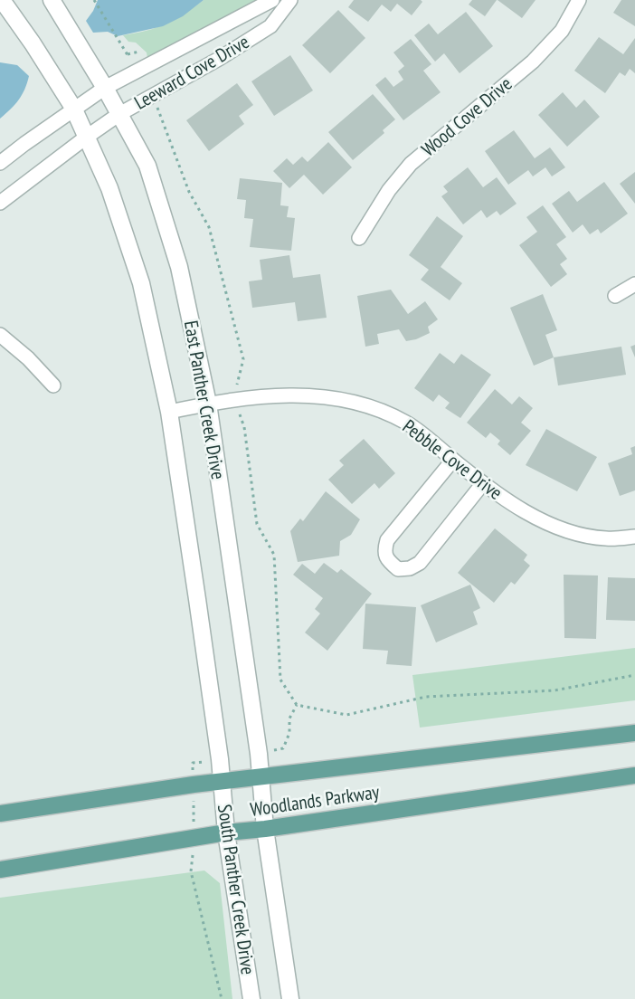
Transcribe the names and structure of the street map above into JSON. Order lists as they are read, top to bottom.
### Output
{
  "streets": {
    "main road": ["Woodlands Parkway"],
    "street": [
      "Leeward Cove Drive",
      "Wood Cove Drive",
      "East Panther Creek Drive",
      "Pebble Cove Drive",
      "South Panther Creek Drive"
    ]
  },
  "crossings": [
    ["Leeward Cove Drive", "East Panther Creek Drive"],
    ["East Panther Creek Drive", "Pebble Cove Drive"],
    ["East Panther Creek Drive", "Woodlands Parkway"],
    ["East Panther Creek Drive", "South Panther Creek Drive"],
    ["Woodlands Parkway", "South Panther Creek Drive"]
  ]
}
